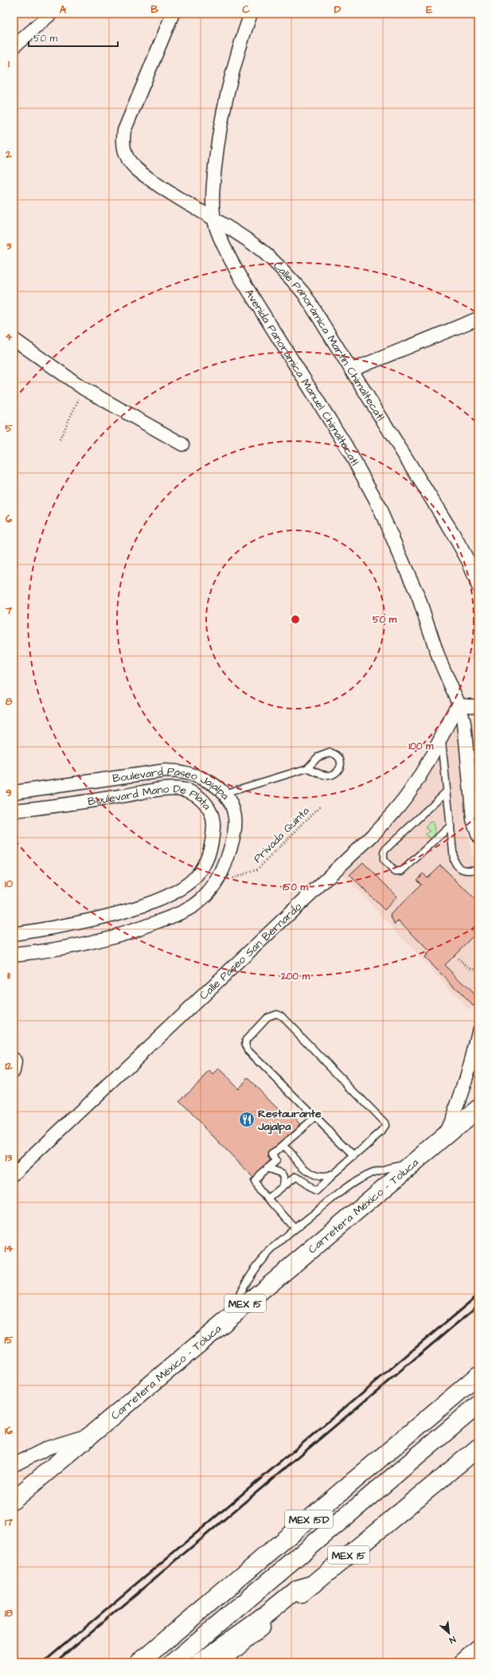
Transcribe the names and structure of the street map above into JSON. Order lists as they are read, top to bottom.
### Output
{
  "streets": {
    "main road": ["Carretera México - Toluca", "MEX 15", "MEX 15D"],
    "street": [
      "Calle Panorámica Martin Chimaltecatl",
      "Avenida Panorámica Manuel Chimaltecatl",
      "Boulevard Paseo Jajalpa",
      "Boulevard Mano De Plata",
      "Calle Paseo San Bernardo"
    ],
    "path": ["Privada Quinta"]
  },
  "crossings": [
    ["Calle Panorámica Martin Chimaltecatl", "Avenida Panorámica Manuel Chimaltecatl"],
    ["Avenida Panorámica Manuel Chimaltecatl", "Calle Paseo San Bernardo"],
    ["Boulevard Paseo Jajalpa", "Privada Quinta"]
  ],
  "places": {
    "restaurant": ["Restaurante Jajalpa"]
  },
  "scale_bar": "50 m",
  "north": "bottom right",
  "grid": {
    "columns": [
      "A",
      "B",
      "C",
      "D",
      "E"
    ],
    "rows": [
      "1",
      "2",
      "3",
      "4",
      "5",
      "6",
      "7",
      "8",
      "9",
      "10",
      "11",
      "12",
      "13",
      "14",
      "15",
      "16",
      "17",
      "18"
    ]
  },
  "rings": [
    "50 m",
    "100 m",
    "150 m",
    "200 m"
  ]
}
